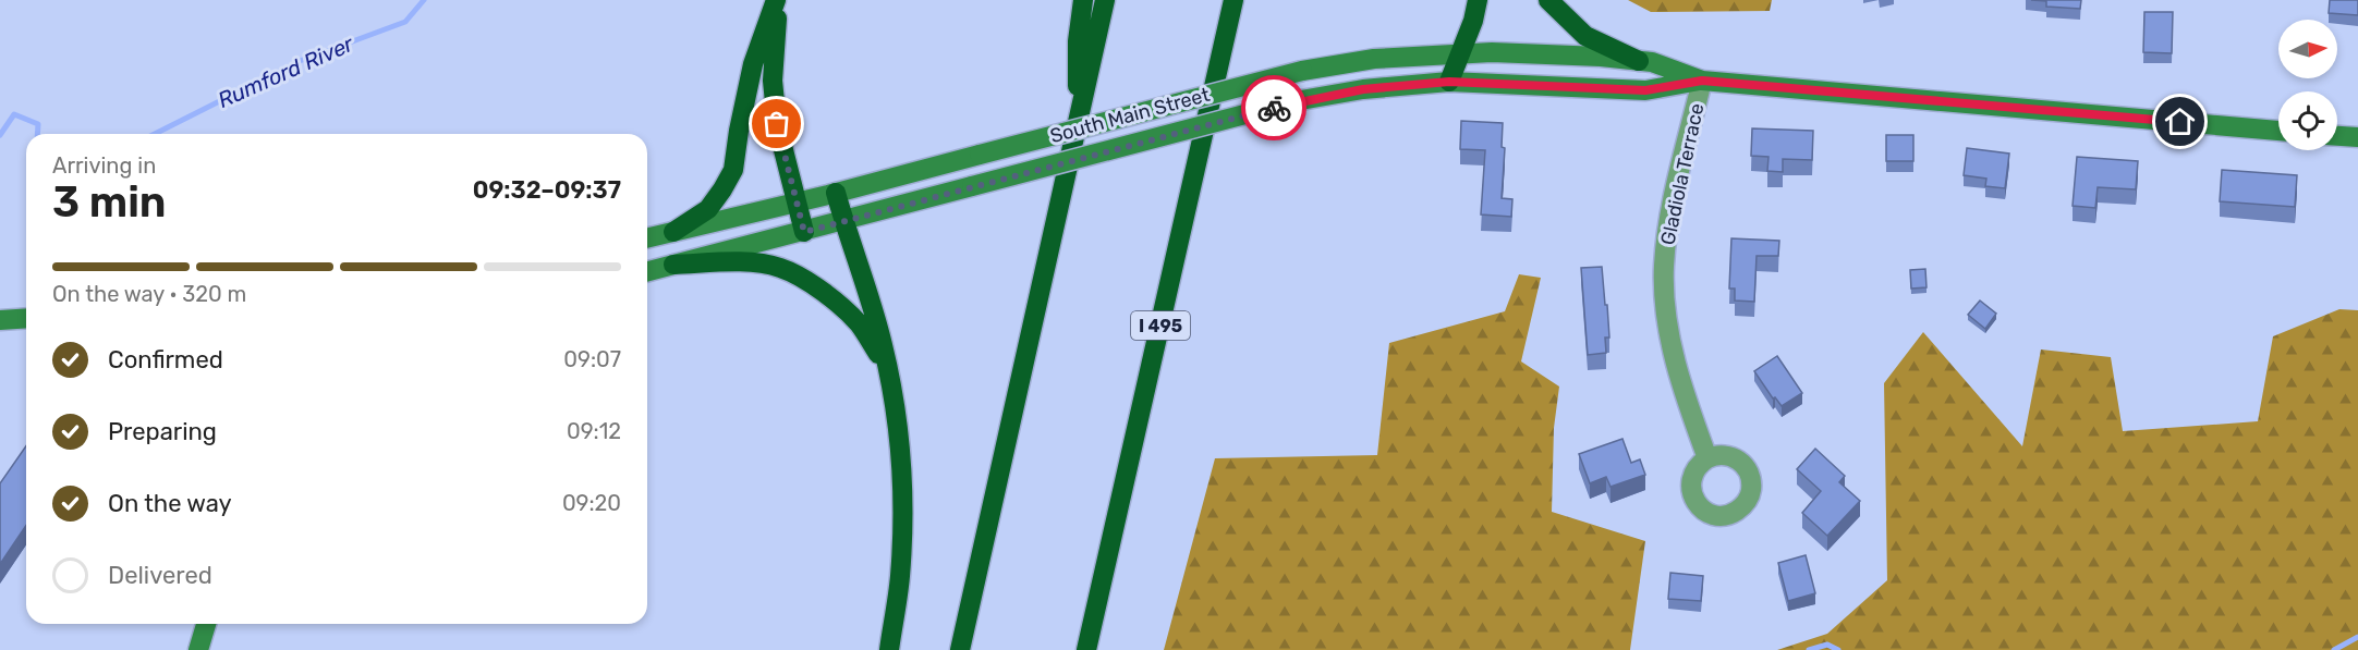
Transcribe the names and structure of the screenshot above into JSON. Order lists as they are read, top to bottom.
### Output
{
  "streets": {
    "highway": ["I 495"],
    "main road": ["South Main Street"],
    "street": ["Gladiola Terrace"]
  },
  "crossings": [
    ["South Main Street", "Gladiola Terrace"]
  ],
  "water": ["Rumford River"],
  "north": "right",
  "page": {
    "heading": ["3 min", "Arriving in", "09:32–09:37"],
    "bar": "On the way · 320 m",
    "list": [
      ["Confirmed", "09:07"],
      ["Preparing", "09:12"],
      ["On the way", "09:20"],
      "Delivered"
    ]
  }
}
